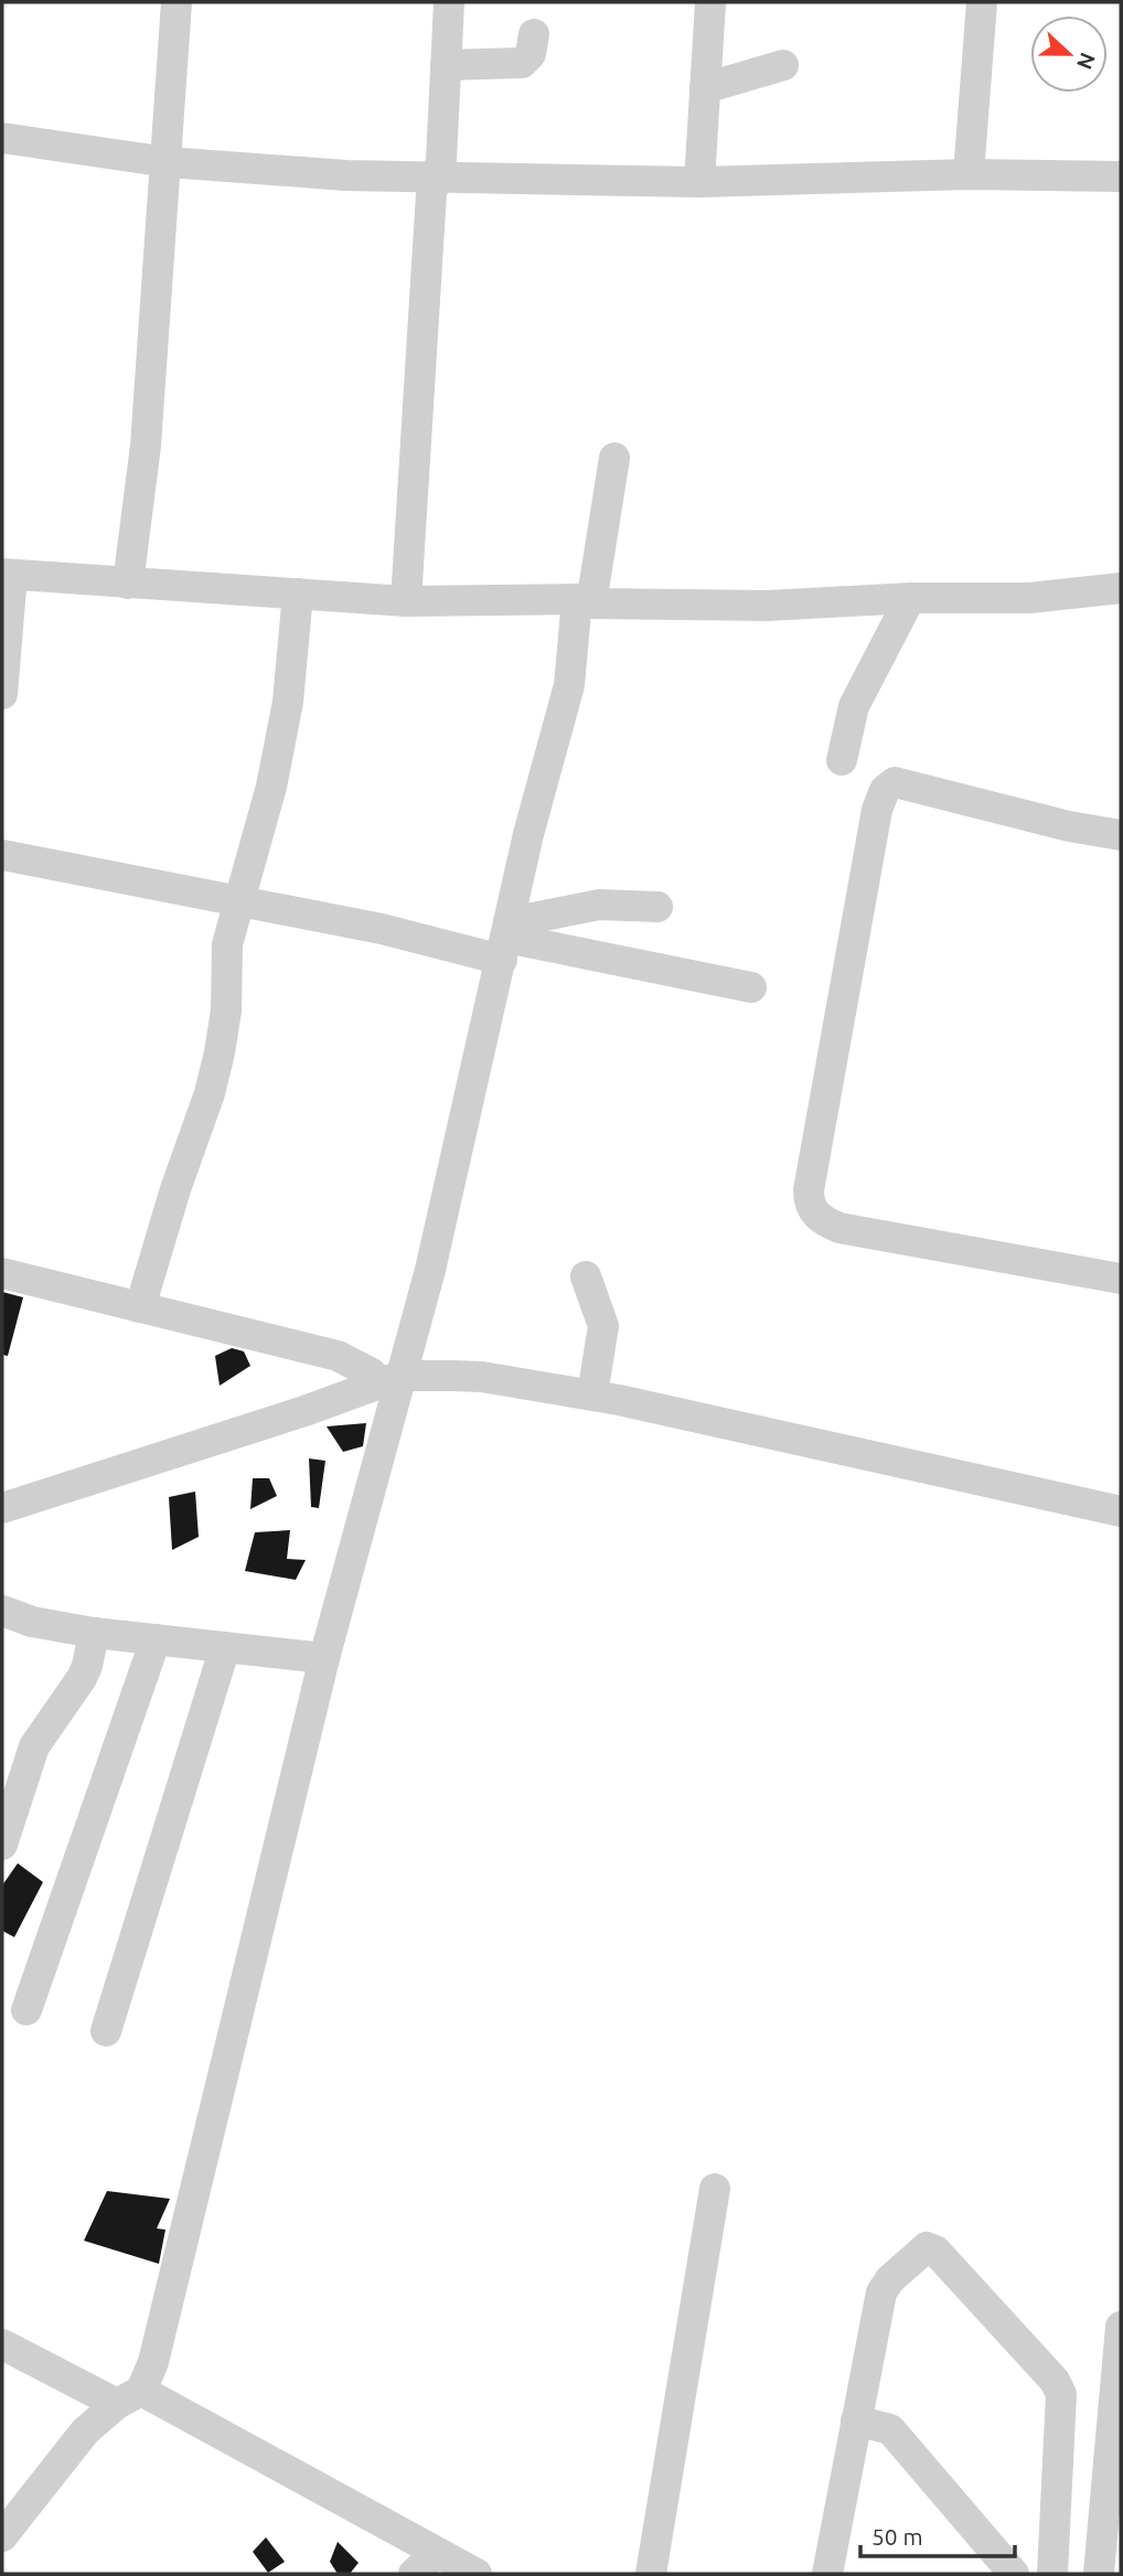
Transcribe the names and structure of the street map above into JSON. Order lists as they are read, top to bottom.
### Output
{
  "scale_bar": "50 m",
  "north": "right"
}
